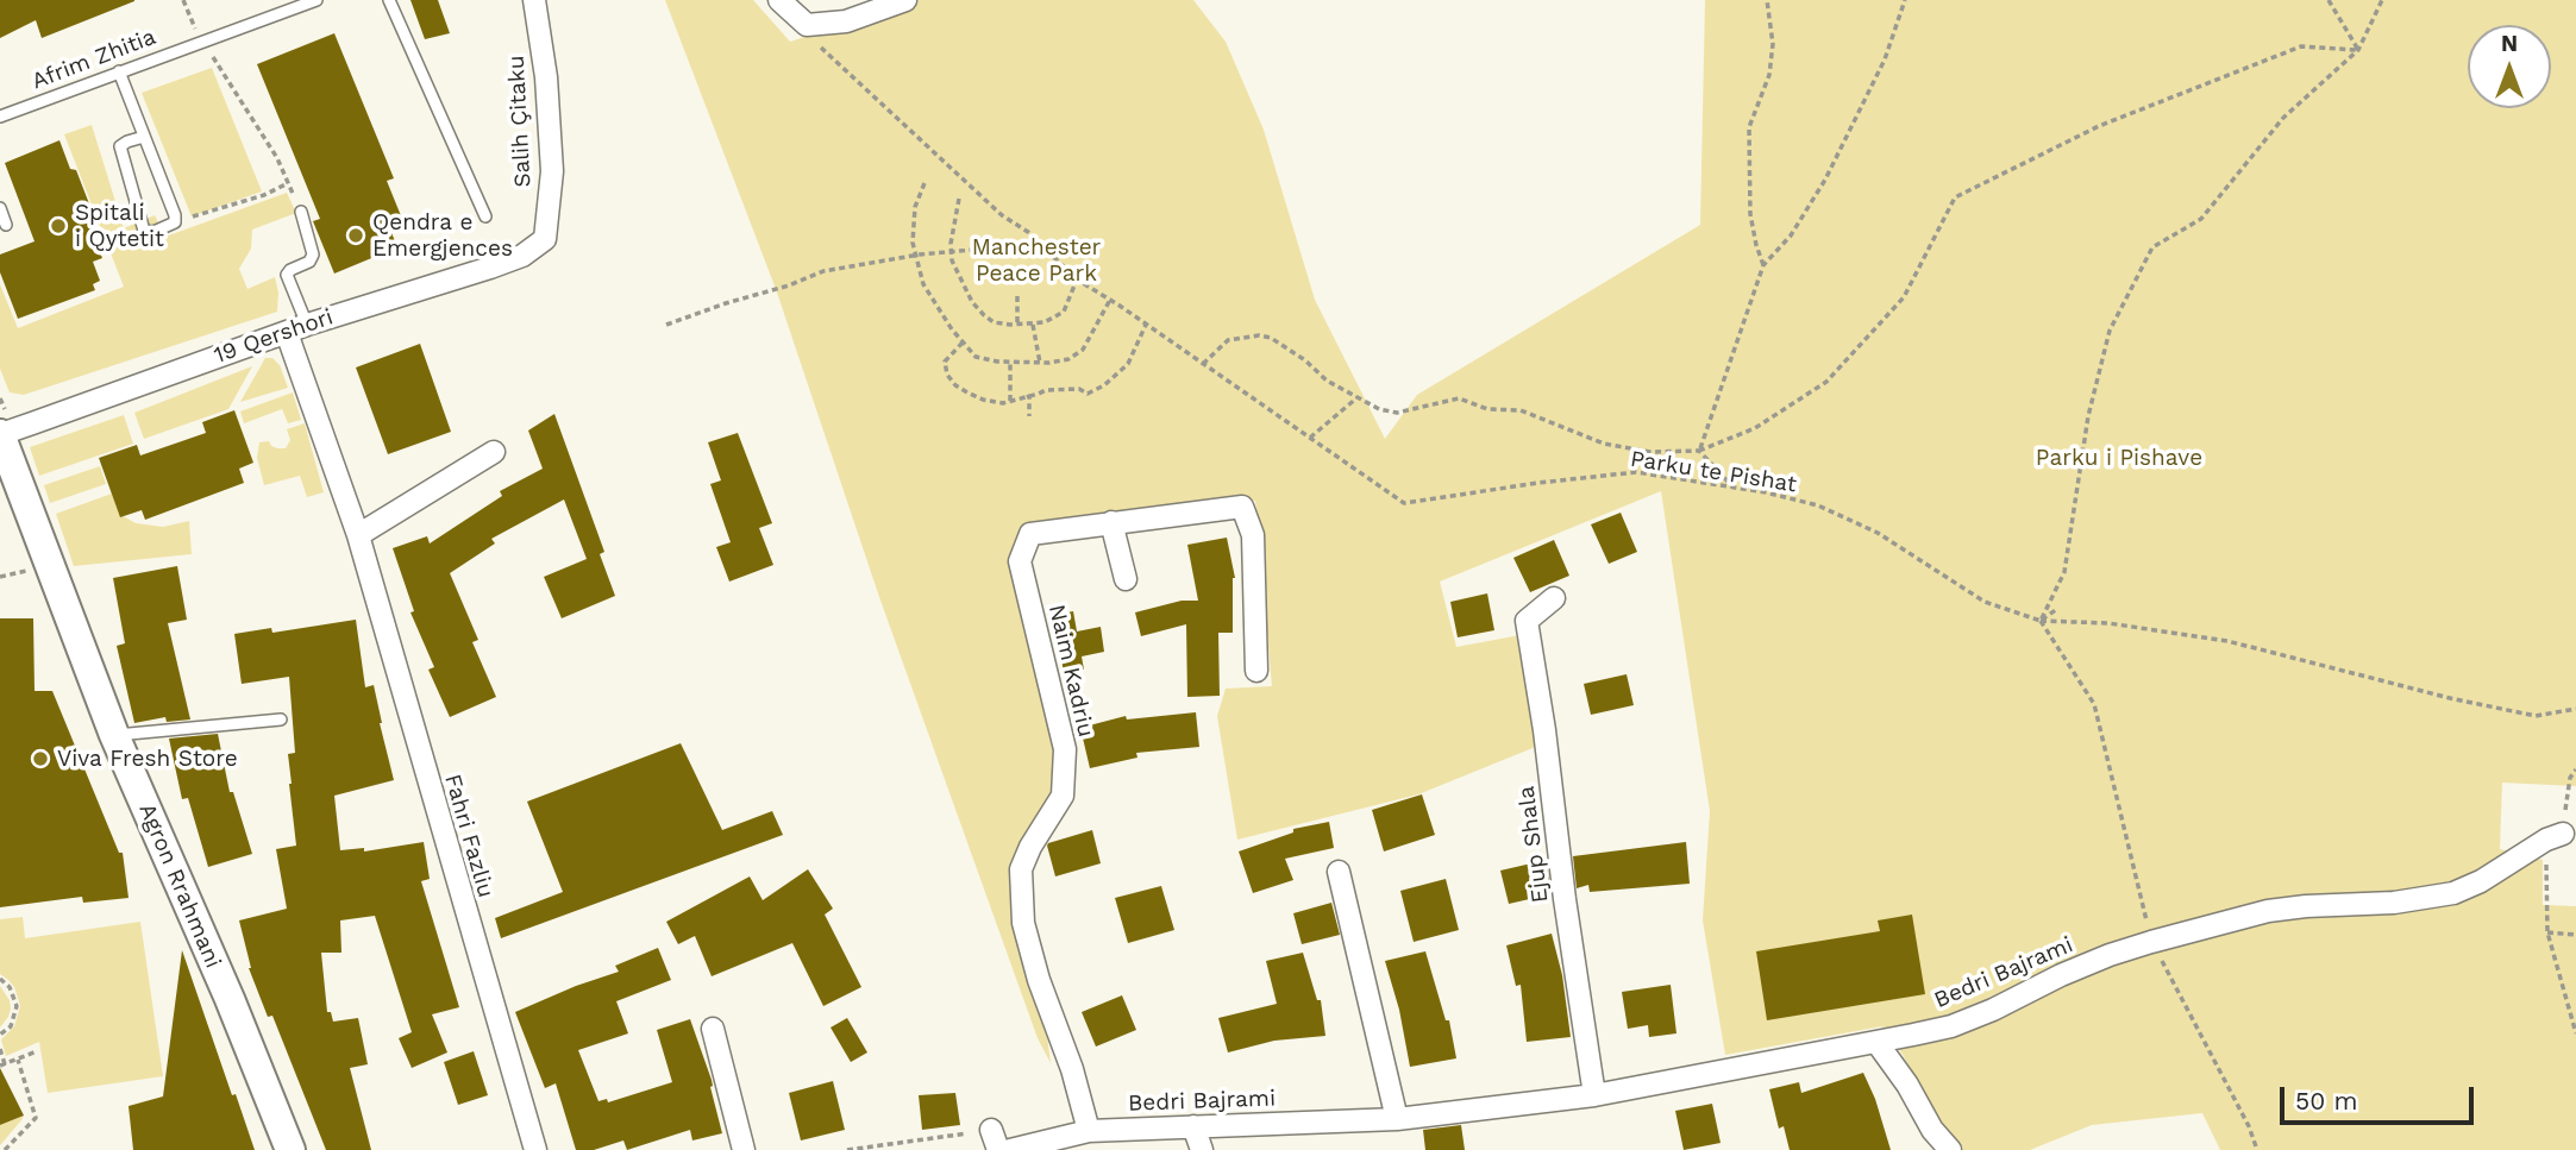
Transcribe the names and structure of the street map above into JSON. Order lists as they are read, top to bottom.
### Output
{
  "streets": {
    "main road": ["Agron Rrahmani"],
    "street": [
      "Salih Çitaku",
      "19 Qershori",
      "Naim Kadriu",
      "Fahri Fazliu",
      "Ejup Shala",
      "Bedri Bajrami"
    ],
    "lane": ["Afrim Zhitia"],
    "path": ["Parku te Pishat"]
  },
  "crossings": [
    ["Salih Çitaku", "19 Qershori"],
    ["19 Qershori", "Fahri Fazliu"],
    ["19 Qershori", "Agron Rrahmani"],
    ["Naim Kadriu", "Bedri Bajrami"],
    ["Ejup Shala", "Bedri Bajrami"]
  ],
  "parks": ["Manchester Peace Park", "Parku i Pishave"],
  "places": ["Spitali i Qytetit", "Qendra e Emergjences", "Viva Fresh Store"],
  "scale_bar": "50 m",
  "north": "top"
}
